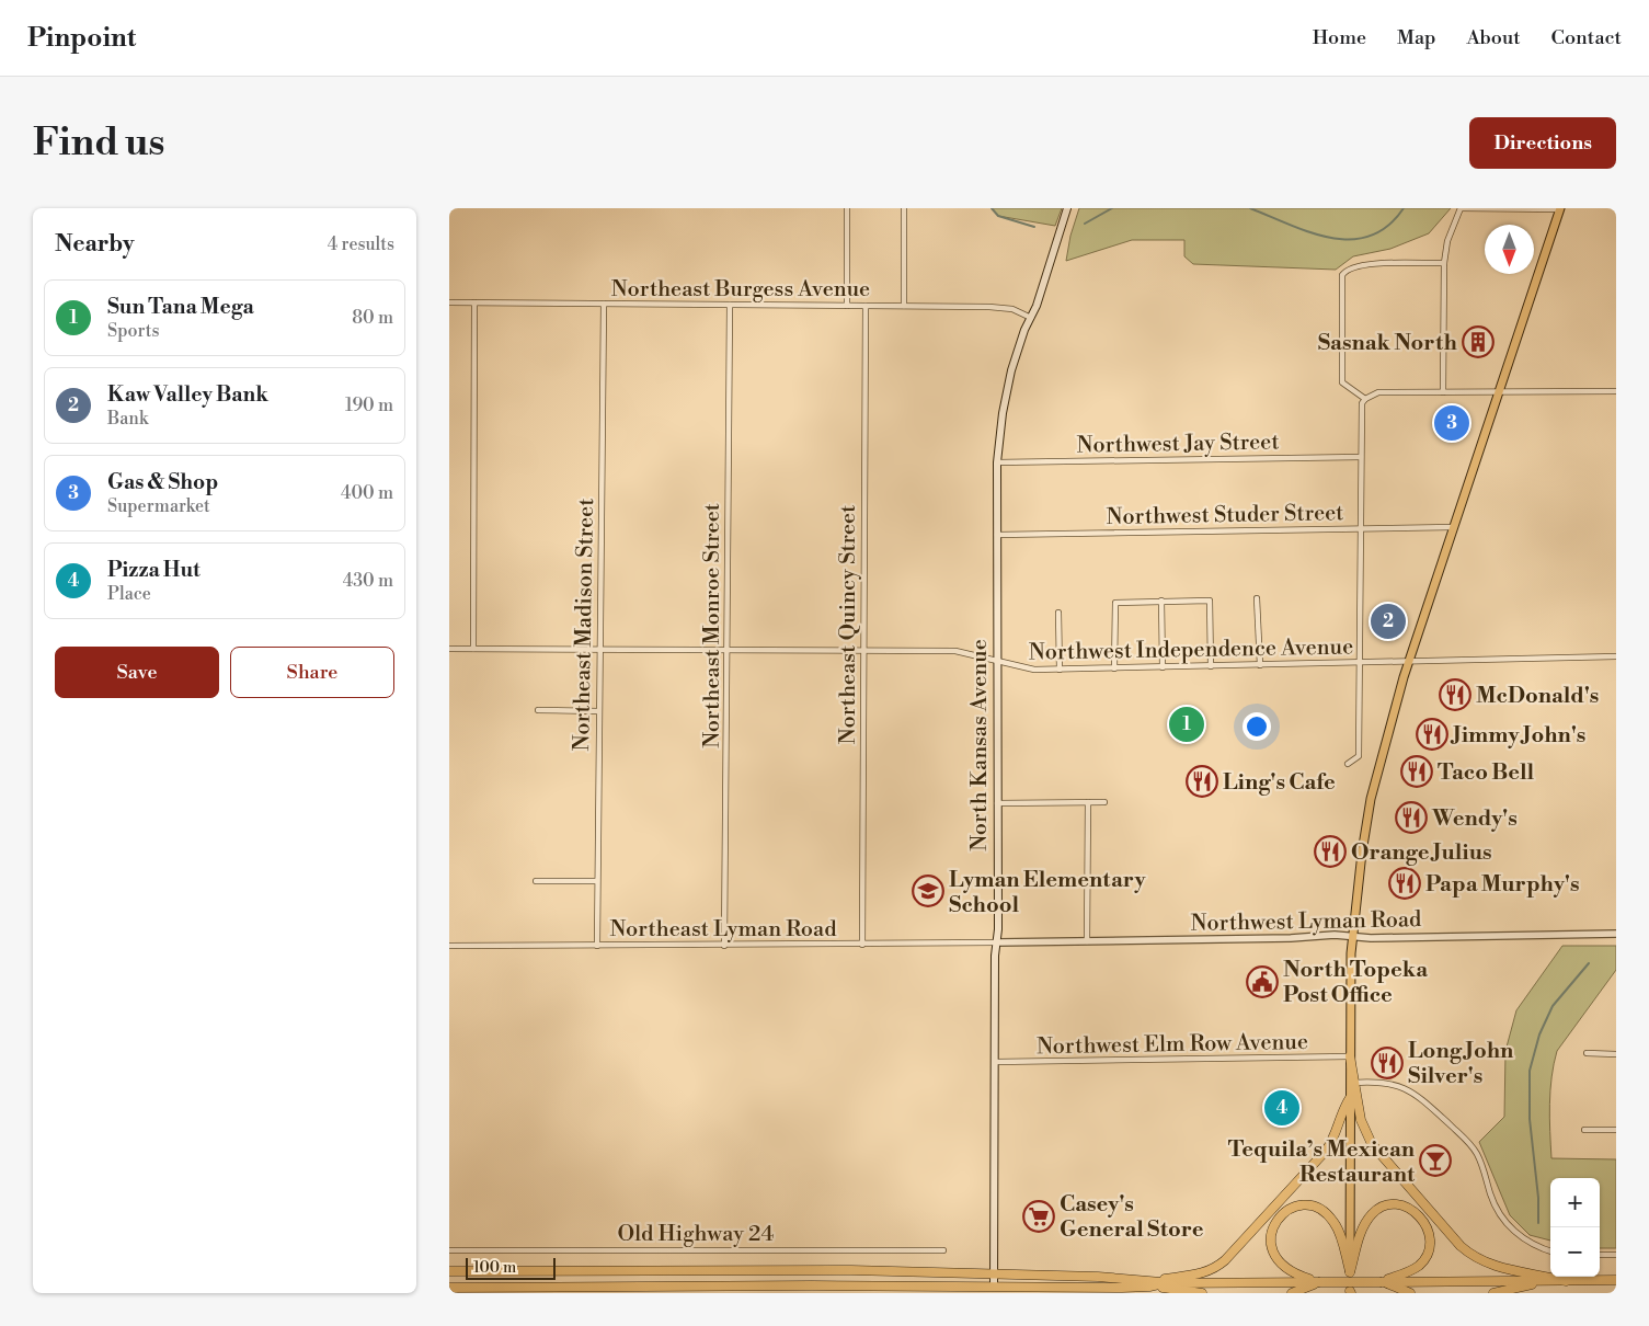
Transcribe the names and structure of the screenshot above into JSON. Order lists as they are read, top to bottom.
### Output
{
  "streets": {
    "main road": ["North Kansas Avenue"],
    "street": [
      "Northeast Burgess Avenue",
      "Northwest Jay Street",
      "Northwest Studer Street",
      "Northeast Madison Street",
      "Northeast Quincy Street",
      "Northeast Monroe Street",
      "Northwest Independence Avenue",
      "Northwest Lyman Road",
      "Northeast Lyman Road",
      "Northwest Elm Row Avenue",
      "Old Highway 24"
    ]
  },
  "crossings": [
    ["Northeast Burgess Avenue", "Northeast Madison Street"],
    ["Northeast Burgess Avenue", "Northeast Quincy Street"],
    ["Northeast Burgess Avenue", "Northeast Monroe Street"],
    ["Northeast Burgess Avenue", "North Kansas Avenue"],
    ["Northwest Jay Street", "North Kansas Avenue"],
    ["Northwest Studer Street", "North Kansas Avenue"],
    ["Northeast Madison Street", "Northwest Independence Avenue"],
    ["Northeast Madison Street", "Northeast Lyman Road"],
    ["Northeast Quincy Street", "Northwest Independence Avenue"],
    ["Northeast Quincy Street", "Northeast Lyman Road"],
    ["Northeast Monroe Street", "Northwest Independence Avenue"],
    ["Northeast Monroe Street", "Northeast Lyman Road"],
    ["Northwest Independence Avenue", "North Kansas Avenue"],
    ["North Kansas Avenue", "Northwest Lyman Road"],
    ["North Kansas Avenue", "Northeast Lyman Road"],
    ["North Kansas Avenue", "Northwest Elm Row Avenue"],
    ["Northwest Lyman Road", "Northeast Lyman Road"]
  ],
  "places": {
    "building": ["Sasnak North"],
    "restaurant": [
      "McDonald's",
      "Jimmy John's",
      "Taco Bell",
      "Ling's Cafe",
      "Wendy's",
      "Orange Julius",
      "Papa Murphy's",
      "Long John Silver's"
    ],
    "school or university": ["Lyman Elementary School"],
    "public building": ["North Topeka Post Office"],
    "bar": ["Tequila’s Mexican Restaurant"],
    "supermarket": ["Casey's General Store"]
  },
  "scale_bar": "100 m",
  "north": "bottom",
  "page": {
    "header": "Pinpoint",
    "nav": [
      "Home",
      "Map",
      "About",
      "Contact"
    ],
    "buttons": [
      "Directions",
      ["Save", "Share"]
    ],
    "title": "Find us",
    "heading": ["Nearby", "4 results"],
    "list": [
      {
        "mark": "1",
        "name": "Sun Tana Mega",
        "note": "Sports",
        "value": "80 m"
      },
      {
        "mark": "2",
        "name": "Kaw Valley Bank",
        "note": "Bank",
        "value": "190 m"
      },
      {
        "mark": "3",
        "name": "Gas & Shop",
        "note": "Supermarket",
        "value": "400 m"
      },
      {
        "mark": "4",
        "name": "Pizza Hut",
        "note": "Place",
        "value": "430 m"
      }
    ],
    "pins": [
      "3",
      "2",
      "1",
      "4"
    ],
    "map_buttons": ["+", "−"],
    "scale": "100 m"
  }
}
